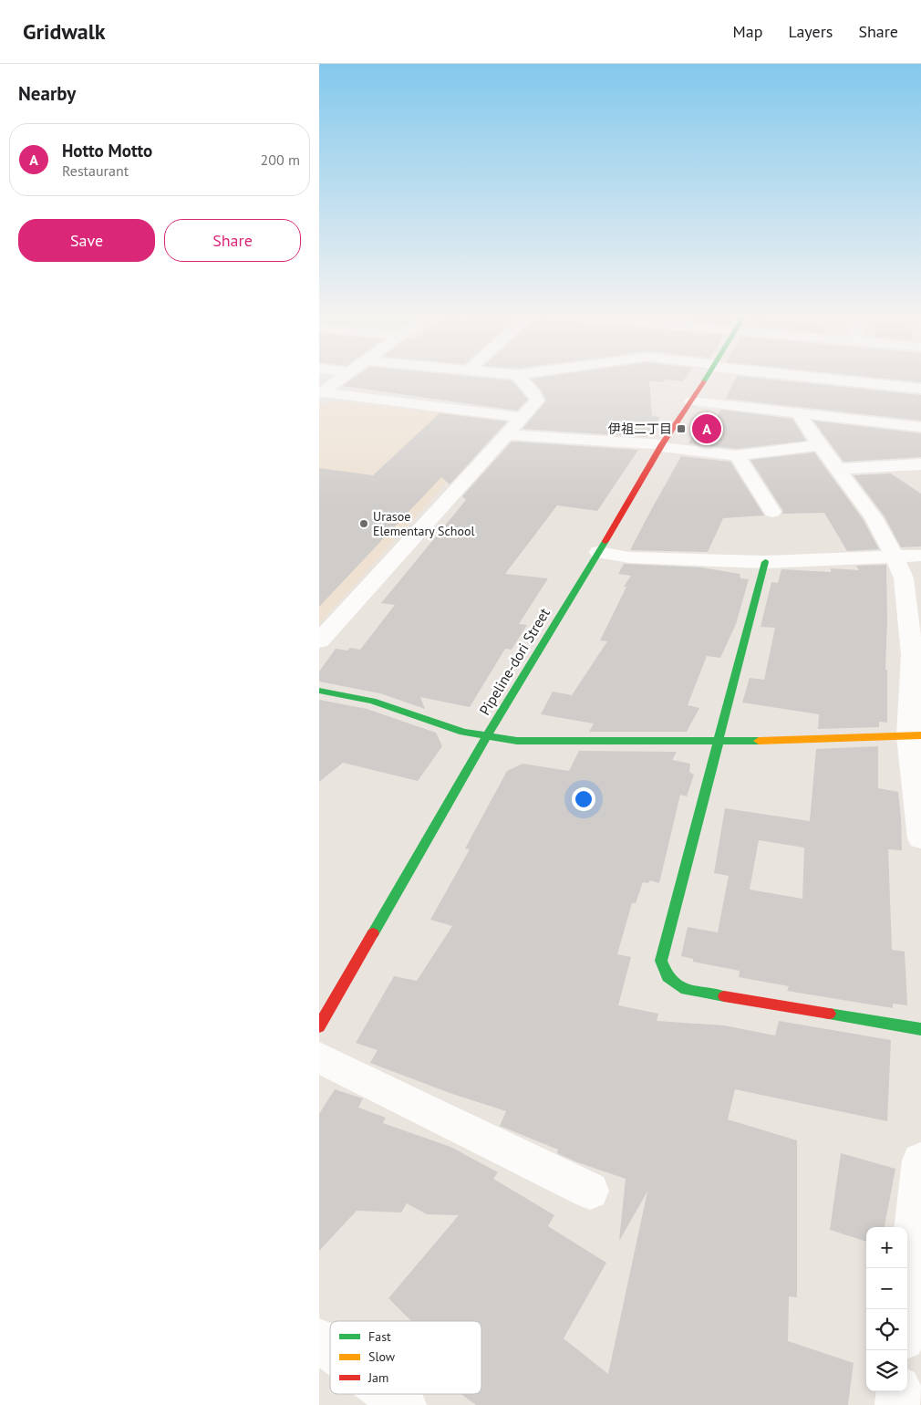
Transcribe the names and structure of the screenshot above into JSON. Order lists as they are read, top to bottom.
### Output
{
  "streets": {
    "main road": ["Pipeline-dori Street"]
  },
  "places": {
    "transit": ["伊祖二丁目"],
    "other": ["Urasoe Elementary School"]
  },
  "legend": ["Fast", "Slow", "Jam"],
  "page": {
    "header": "Gridwalk",
    "nav": ["Map", "Layers", "Share"],
    "heading": "Nearby",
    "list": [
      {
        "mark": "A",
        "name": "Hotto Motto",
        "note": "Restaurant",
        "value": "200 m"
      }
    ],
    "buttons": ["Save", "Share"],
    "pins": "A",
    "map_buttons": ["+", "−"]
  }
}
